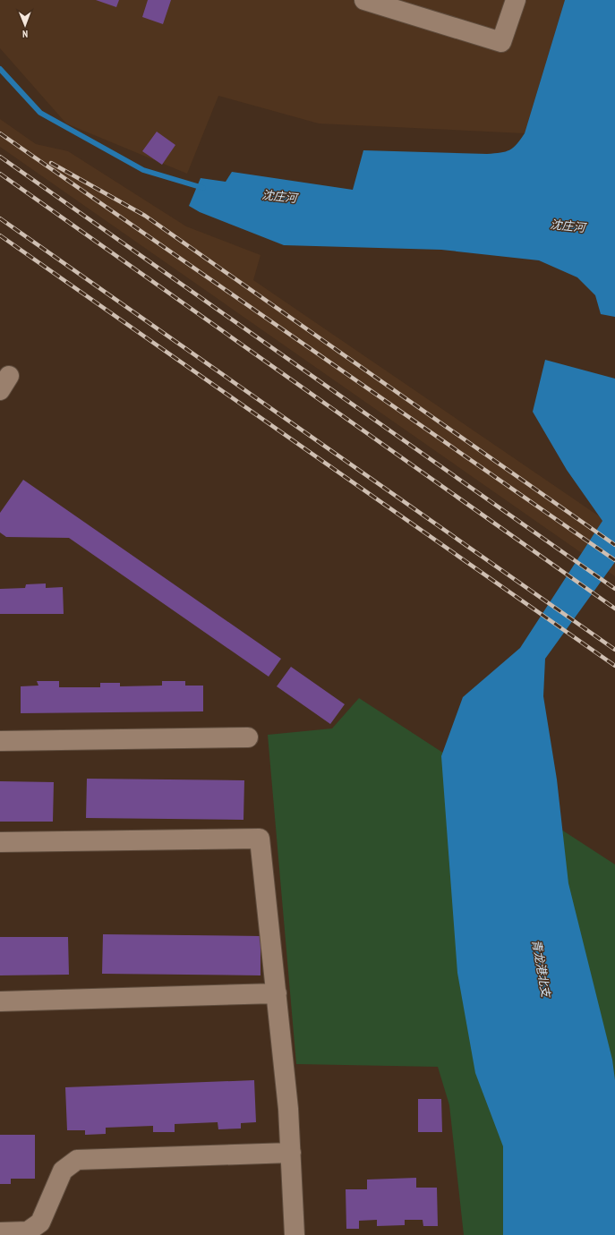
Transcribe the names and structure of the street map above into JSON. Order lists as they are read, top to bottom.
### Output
{
  "water": ["沈庄河", "青龙港北支"],
  "north": "bottom"
}
